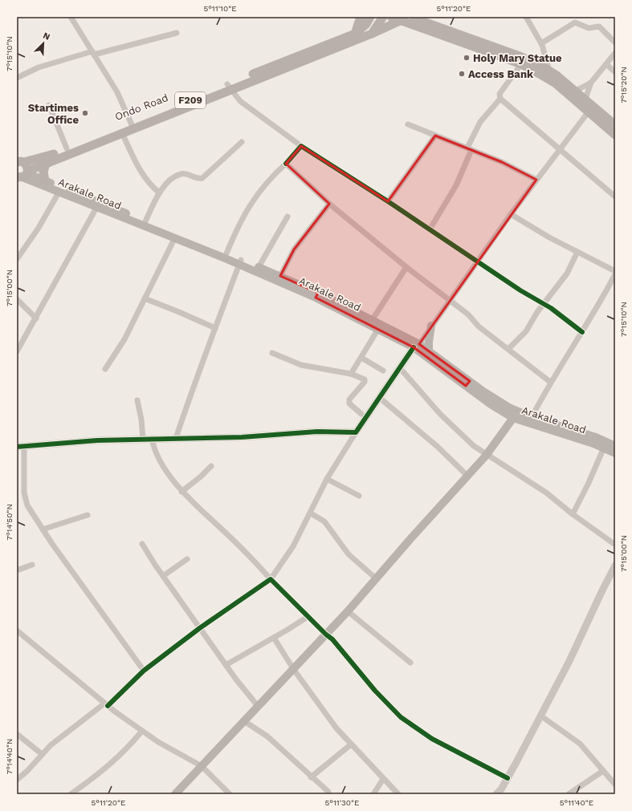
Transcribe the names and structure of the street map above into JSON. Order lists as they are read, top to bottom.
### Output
{
  "streets": {
    "main road": ["F209", "Ondo Road", "Arakale Road"]
  },
  "crossings": [
    ["F209", "Ondo Road"],
    ["F209", "Arakale Road"],
    ["Ondo Road", "Arakale Road"]
  ],
  "places": ["Holy Mary Statue", "Access Bank", "Startimes Office"],
  "north": "top right",
  "coordinates": [
    "5°11'10\"E",
    "5°11'20\"E",
    "7°15'10\"N",
    "7°15'20\"N",
    "7°15'00\"N",
    "7°14'50\"N",
    "7°14'40\"N",
    "5°11'30\"E",
    "5°11'40\"E"
  ]
}
